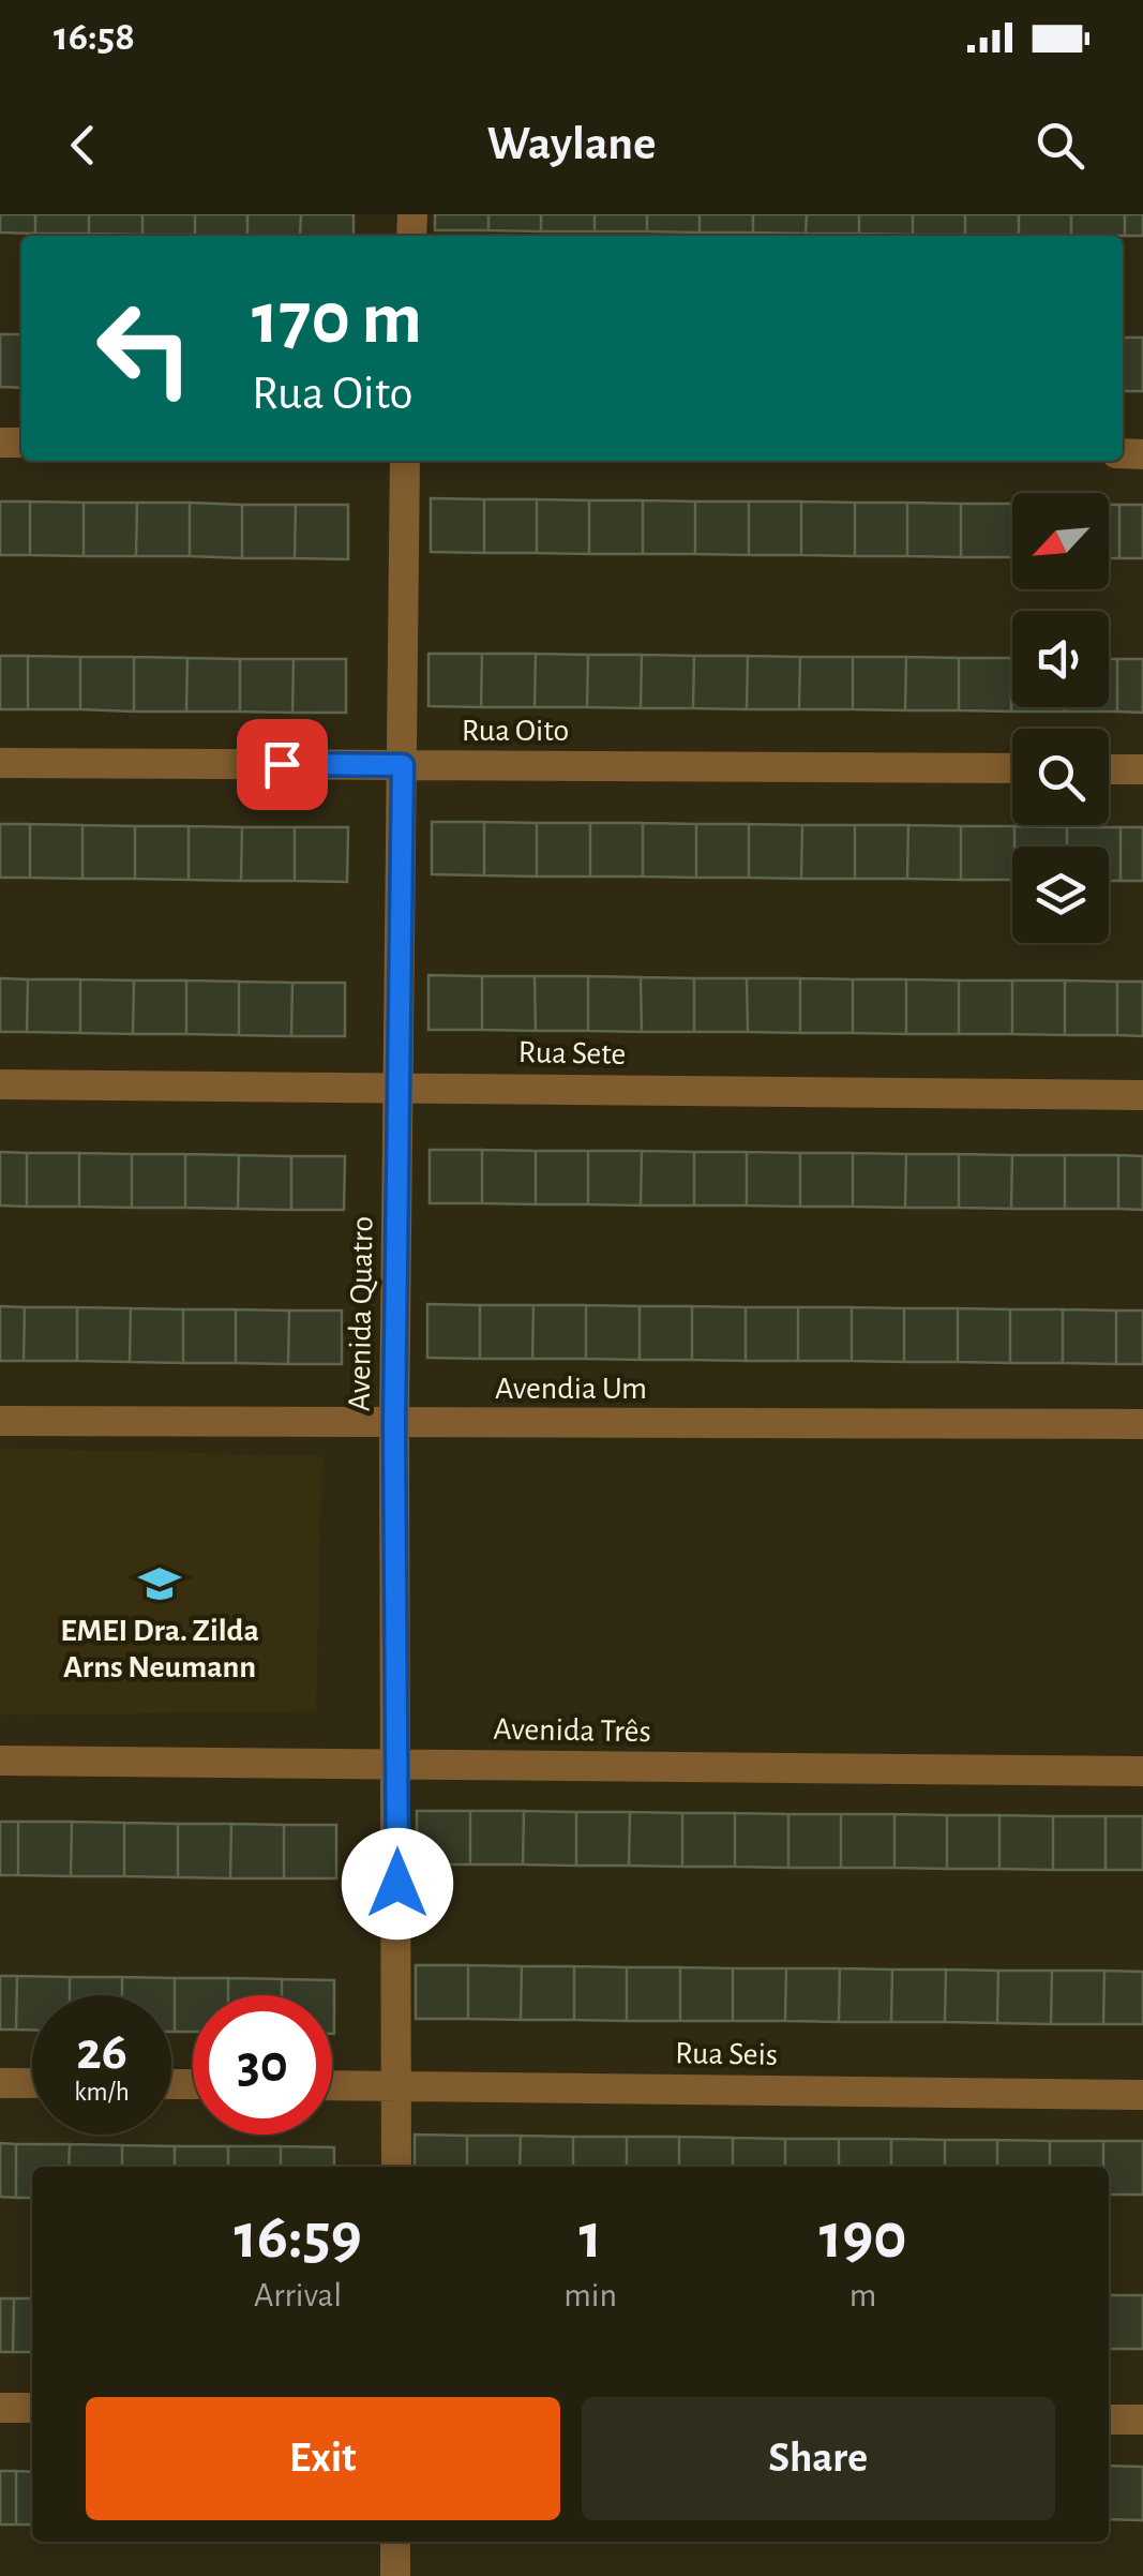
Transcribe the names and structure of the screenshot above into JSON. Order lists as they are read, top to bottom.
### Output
{
  "streets": {
    "street": [
      "Rua Oito",
      "Rua Sete",
      "Avenida Quatro",
      "Avendia Um",
      "Avenida Três",
      "Rua Seis"
    ]
  },
  "crossings": [
    ["Rua Oito", "Avenida Quatro"],
    ["Rua Sete", "Avenida Quatro"],
    ["Avenida Quatro", "Avendia Um"],
    ["Avenida Quatro", "Avenida Três"],
    ["Avenida Quatro", "Rua Seis"]
  ],
  "places": {
    "school or university": ["EMEI Dra. Zilda Arns Neumann"]
  },
  "north": "bottom left",
  "page": {
    "status": "16:58",
    "header": "Waylane",
    "turn": ["170 m", "Rua Oito"],
    "speed": "26 km/h",
    "limit": "30",
    "eta": [
      "16:59",
      "Arrival",
      "1",
      "min",
      "190",
      "m"
    ],
    "buttons": ["Exit", "Share"]
  }
}
